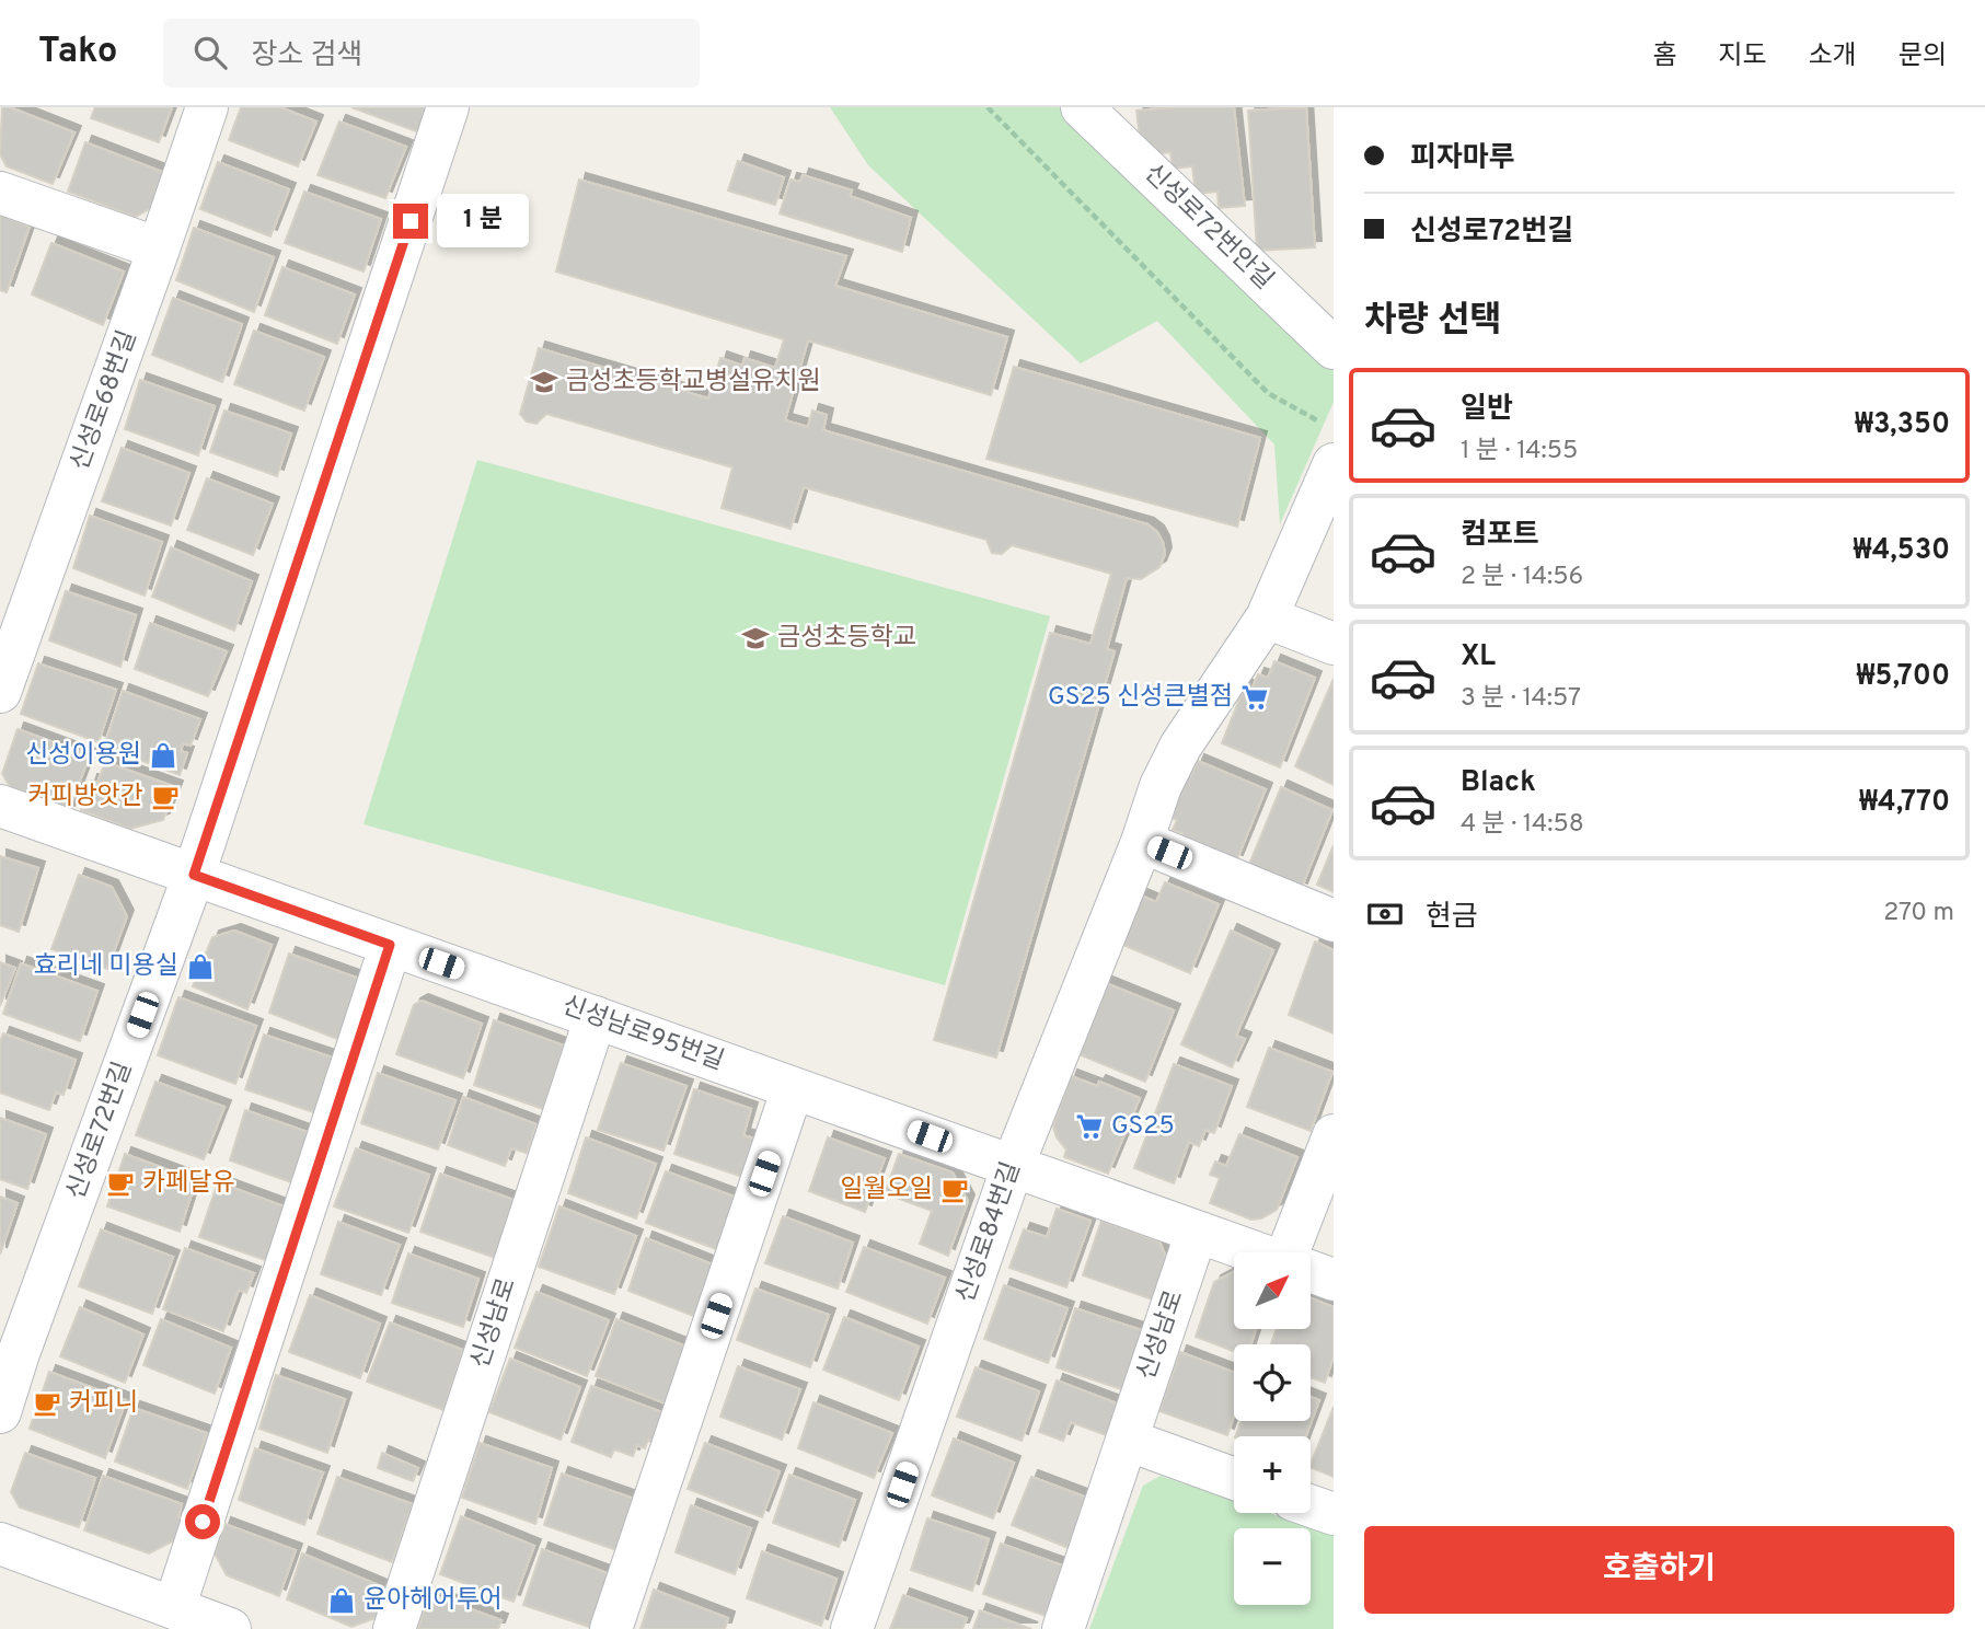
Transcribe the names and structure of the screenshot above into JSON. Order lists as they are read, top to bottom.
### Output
{
  "streets": {
    "street": [
      "신성로72번안길",
      "신성로68번길",
      "신성남로95번길",
      "신성로72번길",
      "신성로84번길",
      "신성남로"
    ]
  },
  "crossings": [
    ["신성남로95번길", "신성로72번길"],
    ["신성남로95번길", "신성로84번길"],
    ["신성남로95번길", "신성남로"]
  ],
  "places": {
    "school or university": ["금성초등학교병설유치원", "금성초등학교"],
    "supermarket": ["GS25 신성큰별점", "GS25"],
    "shop": ["신성이용원", "효리네 미용실", "윤아헤어투어"],
    "cafe": [
      "커피방앗간",
      "카페달유",
      "일월오일",
      "커피니"
    ]
  },
  "north": "top right",
  "page": {
    "header": "Tako",
    "search": "장소 검색",
    "nav": [
      "홈",
      "지도",
      "소개",
      "문의"
    ],
    "banner": ["피자마루", "신성로72번길"],
    "bubble": "1 분",
    "heading": "차량 선택",
    "list": [
      {
        "name": "일반",
        "note": "1 분 · 14:55",
        "value": "₩3,350"
      },
      {
        "name": "컴포트",
        "note": "2 분 · 14:56",
        "value": "₩4,530"
      },
      {
        "name": "XL",
        "note": "3 분 · 14:57",
        "value": "₩5,700"
      },
      {
        "name": "Black",
        "note": "4 분 · 14:58",
        "value": "₩4,770"
      }
    ],
    "pay": ["현금", "270 m"],
    "map_buttons": ["+", "−"],
    "buttons": "호출하기"
  }
}
